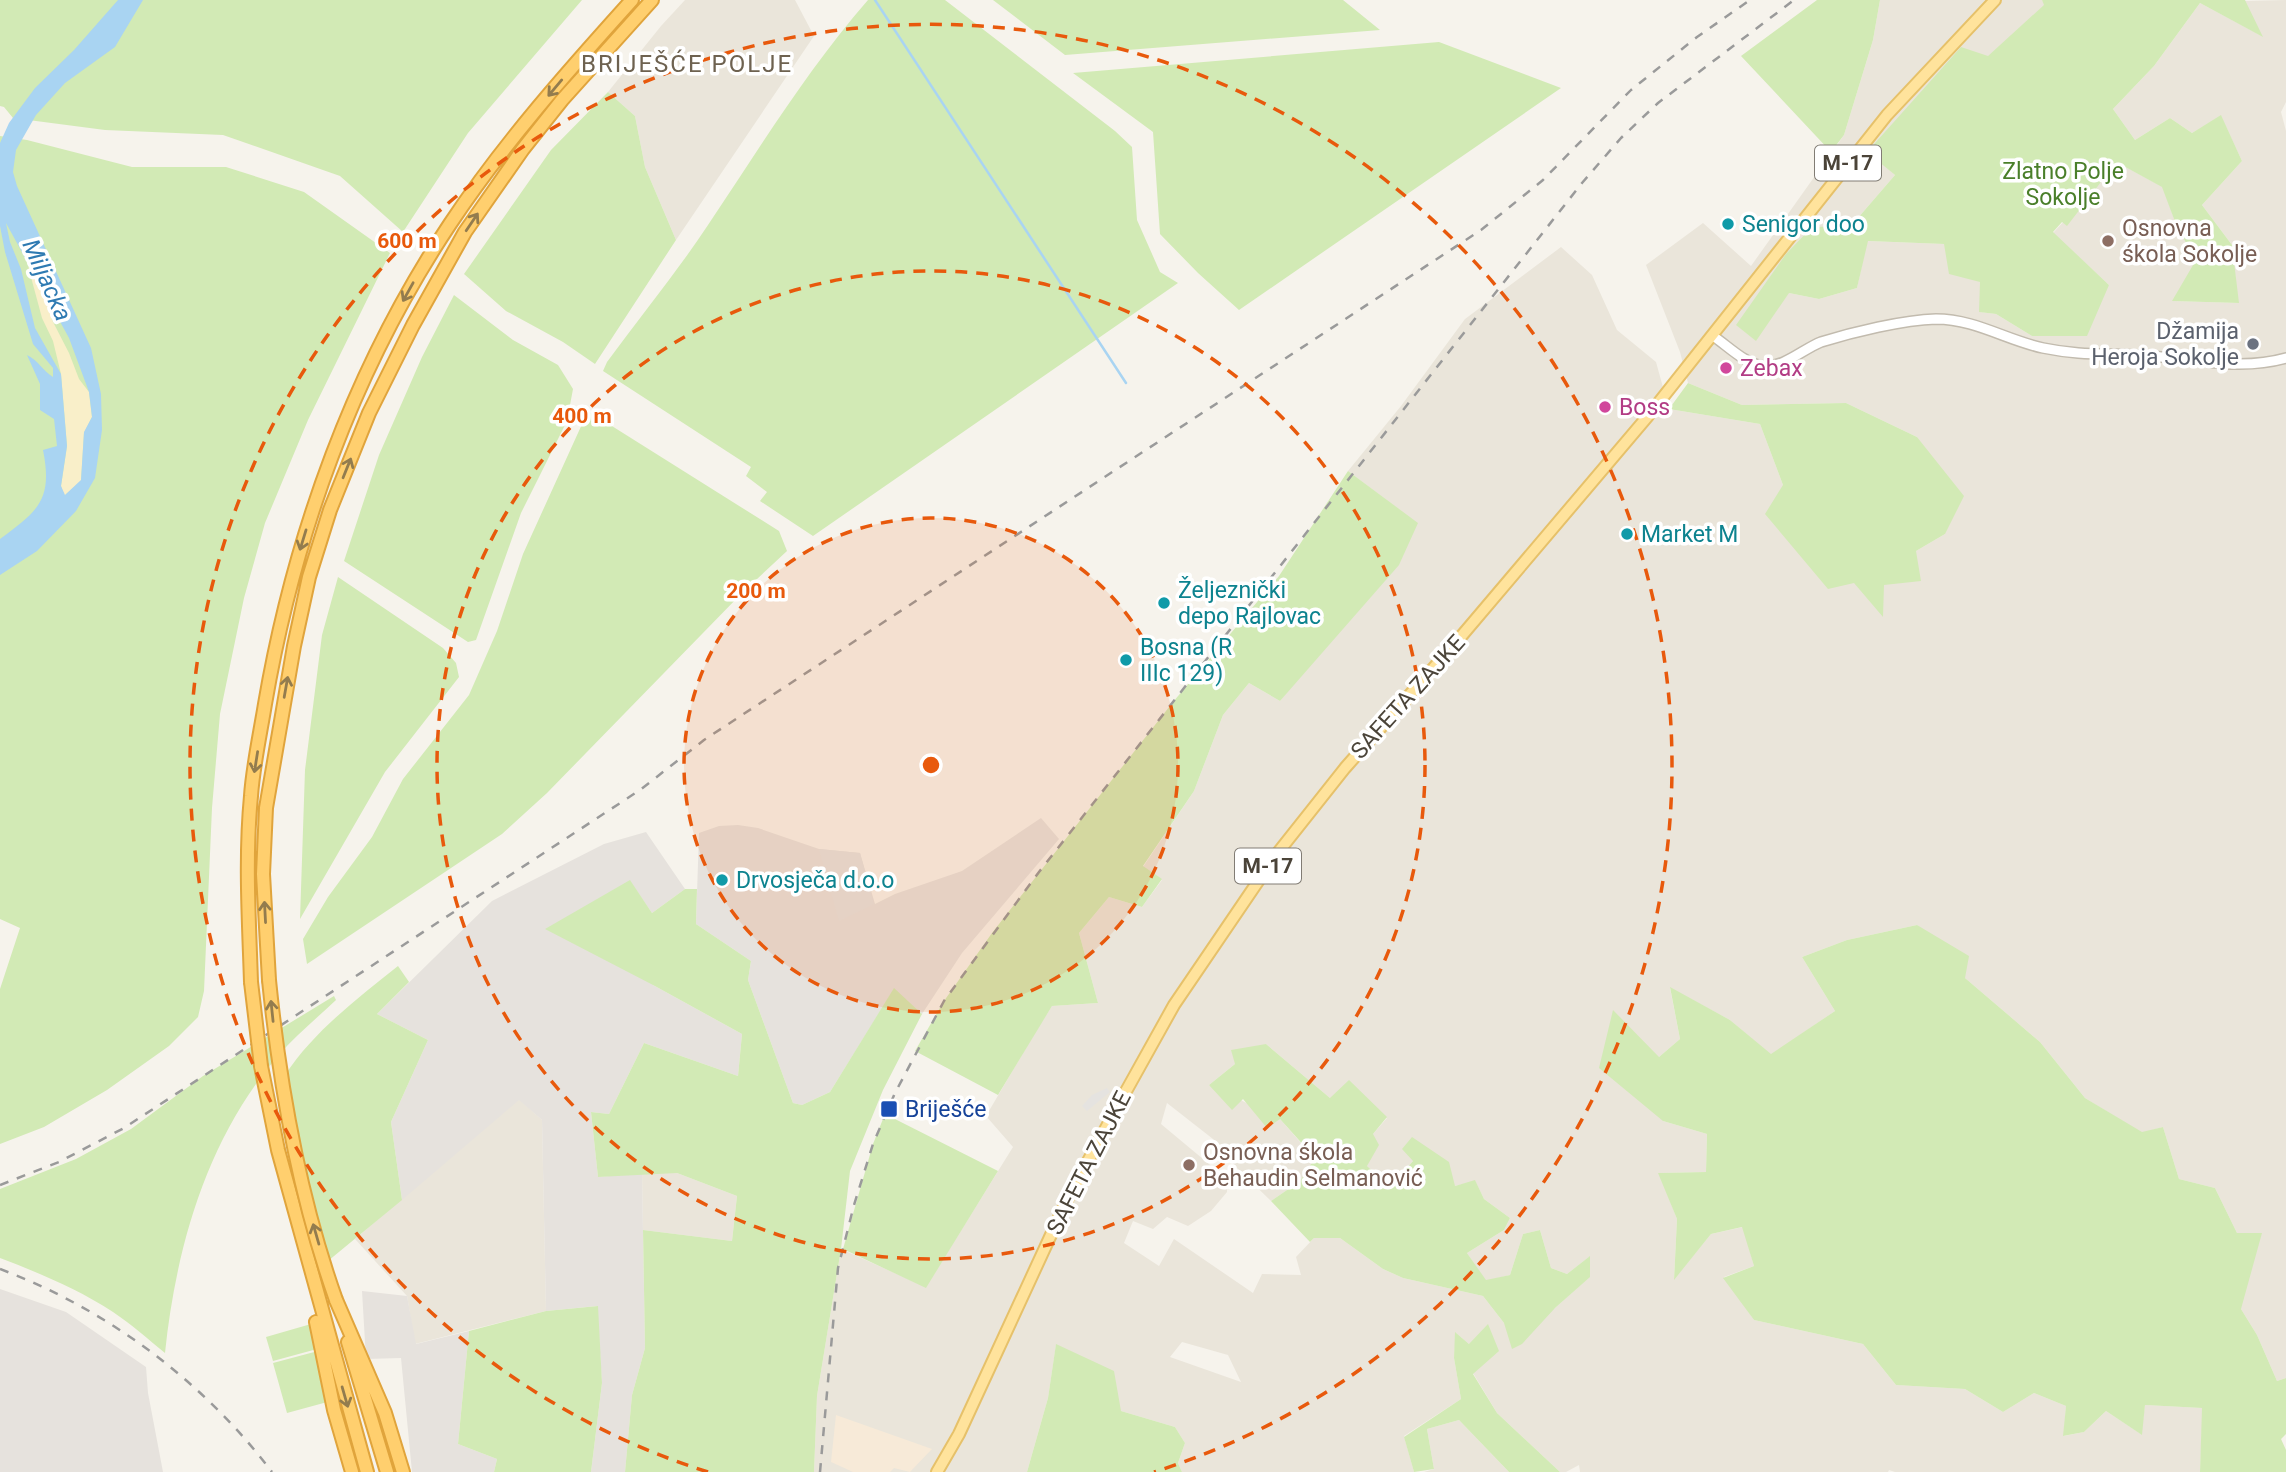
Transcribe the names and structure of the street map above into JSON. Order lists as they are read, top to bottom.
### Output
{
  "streets": {
    "main road": ["M-17", "SAFETA ZAJKE"]
  },
  "districts": ["BRIJEŠĆE POLJE"],
  "water": ["Miljacka"],
  "parks": ["Zlatno Polje Sokolje"],
  "places": {
    "other": [
      "Senigor doo",
      "Osnovna śkola Sokolje",
      "Džamija Heroja Sokolje",
      "Zebax",
      "Boss",
      "Market M",
      "Željeznički depo Rajlovac",
      "Bosna (R IIIc 129)",
      "Drvosječa d.o.o",
      "Osnovna śkola Behaudin Selmanović"
    ],
    "transit": ["Briješće"]
  },
  "rings": ["600 m", "400 m", "200 m"]
}
